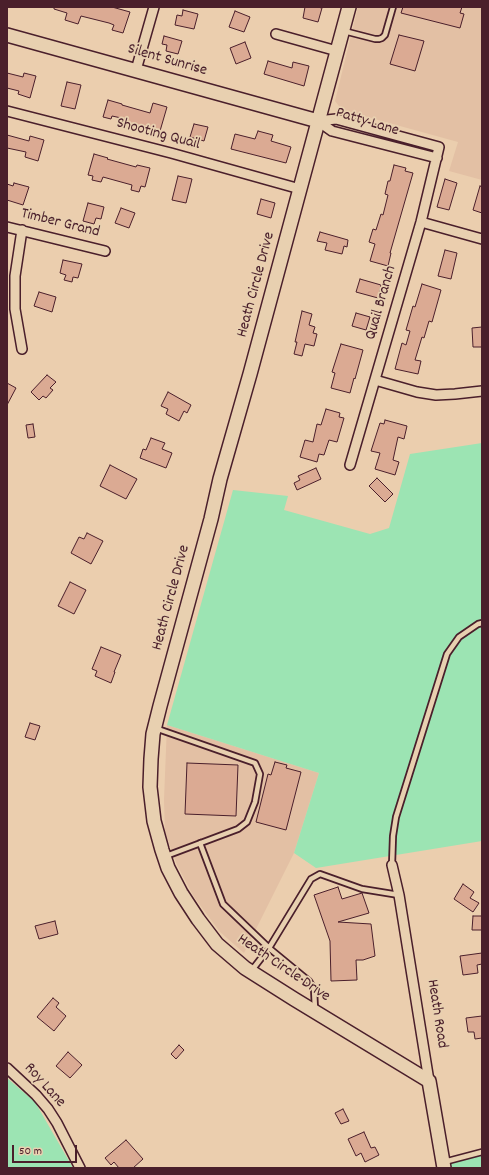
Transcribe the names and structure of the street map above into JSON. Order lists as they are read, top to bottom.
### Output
{
  "streets": {
    "street": [
      "Silent Sunrise",
      "Patty Lane",
      "Shooting Quail",
      "Timber Grand",
      "Heath Circle Drive",
      "Quail Branch",
      "Heath Road",
      "Roy Lane"
    ]
  },
  "crossings": [
    ["Silent Sunrise", "Patty Lane"],
    ["Silent Sunrise", "Heath Circle Drive"],
    ["Patty Lane", "Heath Circle Drive"],
    ["Patty Lane", "Quail Branch"],
    ["Shooting Quail", "Heath Circle Drive"],
    ["Heath Circle Drive", "Heath Road"]
  ],
  "scale_bar": "50 m"
}
